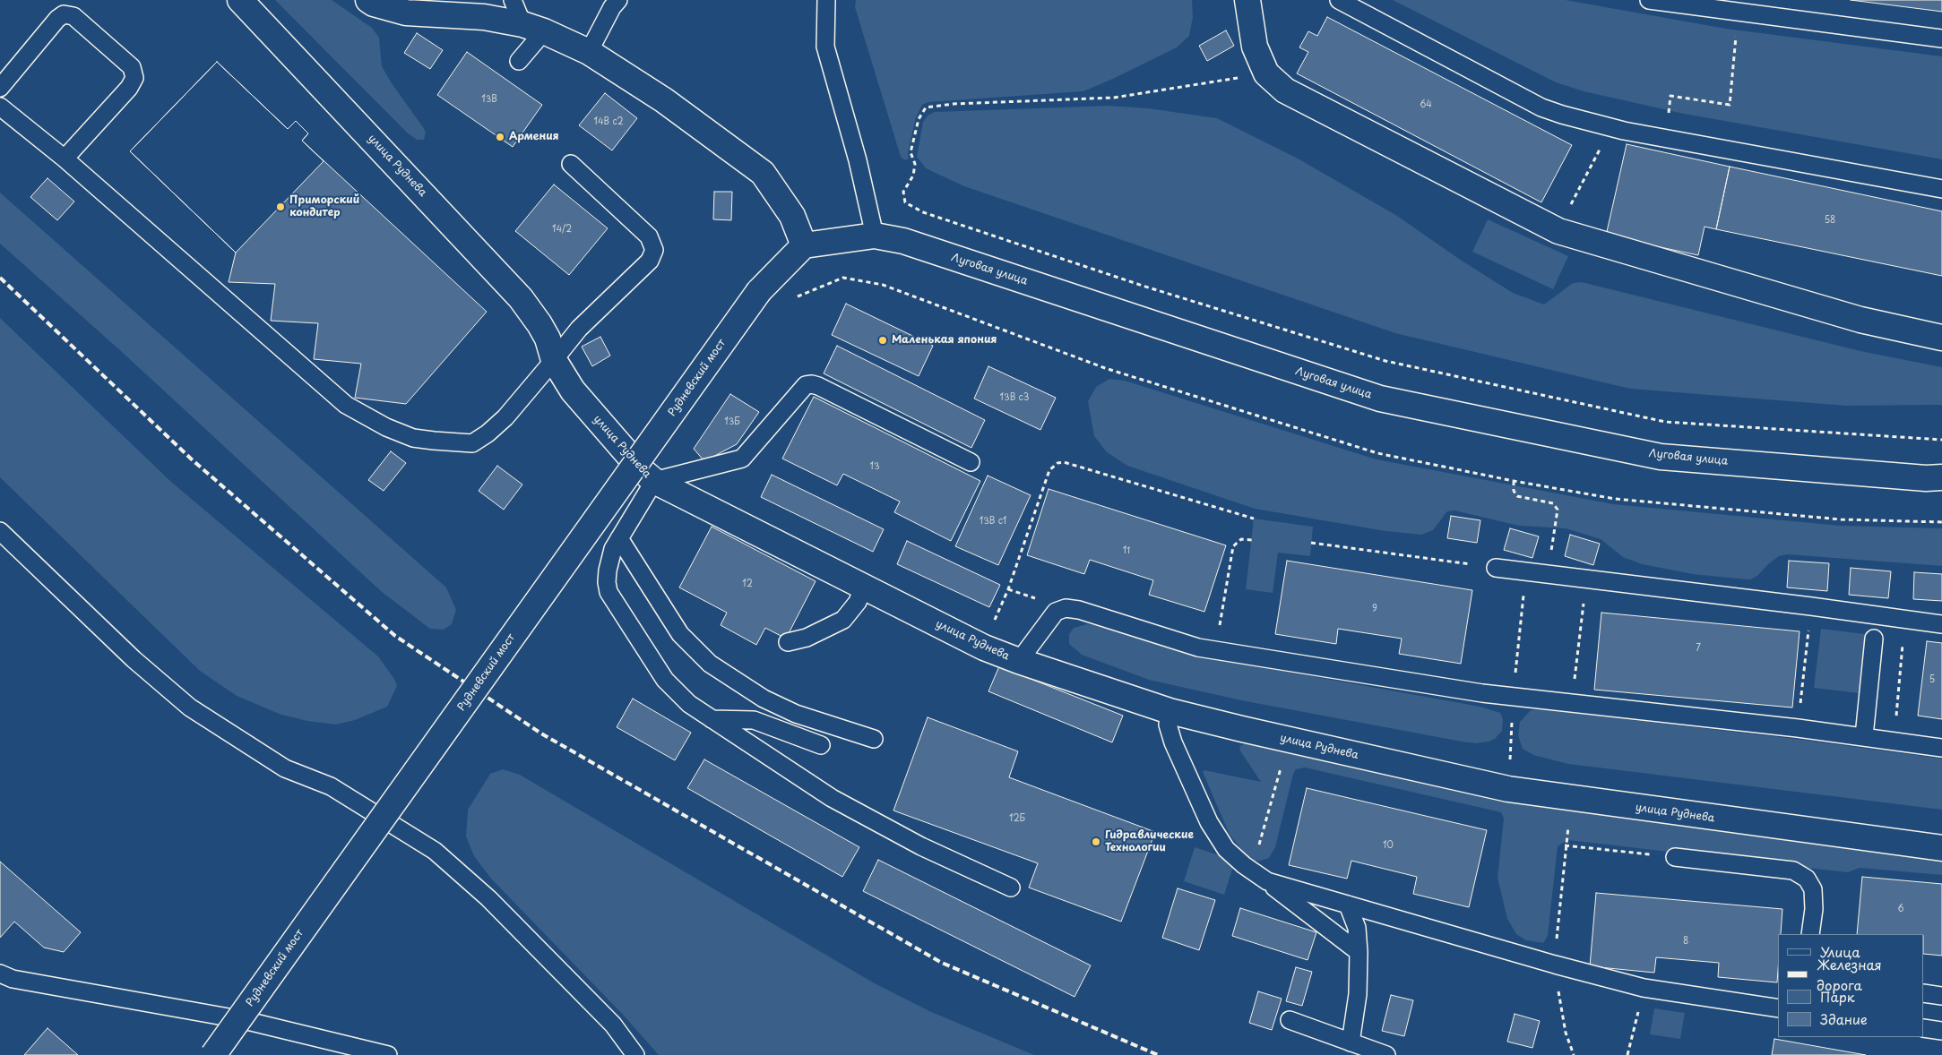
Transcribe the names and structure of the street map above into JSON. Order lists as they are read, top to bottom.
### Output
{
  "streets": {
    "street": ["улица Руднева", "Луговая улица", "Рудневский мост"]
  },
  "crossings": [
    ["Луговая улица", "Рудневский мост"]
  ],
  "places": [
    "Армения",
    "Приморский кондитер",
    "Маленькая япония",
    "Гидравлические Технологии"
  ],
  "house_numbers": [
    "13В",
    "64",
    "14В с2",
    "58",
    "14/2",
    "13В с3",
    "13Б",
    "13",
    "13В с1",
    "11",
    "12",
    "9",
    "7",
    "5",
    "12Б",
    "10",
    "6",
    "8"
  ],
  "legend": [
    "Улица",
    "Железная дорога",
    "Парк",
    "Здание"
  ]
}
